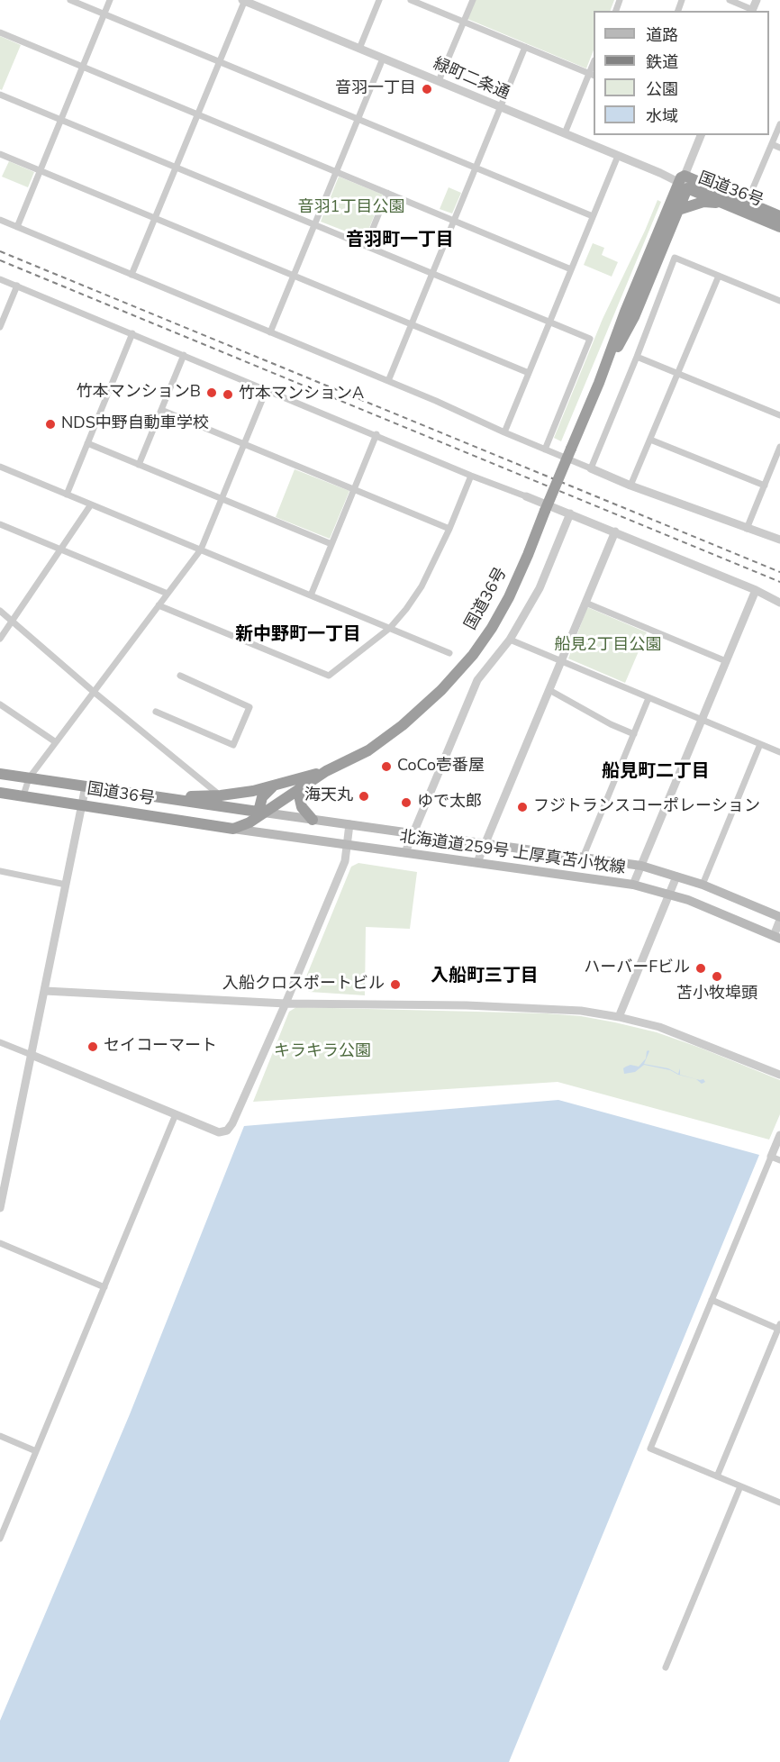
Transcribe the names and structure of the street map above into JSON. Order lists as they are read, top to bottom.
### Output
{
  "streets": {
    "highway": ["国道36号"],
    "main road": ["北海道道259号 上厚真苫小牧線"],
    "street": ["緑町二条通"]
  },
  "crossings": [
    ["緑町二条通", "国道36号"],
    ["国道36号", "北海道道259号 上厚真苫小牧線"]
  ],
  "districts": [
    "音羽町一丁目",
    "新中野町一丁目",
    "船見町二丁目",
    "入船町三丁目"
  ],
  "parks": ["音羽1丁目公園", "船見2丁目公園", "キラキラ公園"],
  "places": [
    "音羽一丁目",
    "竹本マンションB",
    "竹本マンションA",
    "NDS中野自動車学校",
    "CoCo壱番屋",
    "海天丸",
    "ゆで太郎",
    "フジトランスコーポレーション",
    "ハーバーFビル",
    "苫小牧埠頭",
    "入船クロスポートビル",
    "セイコーマート"
  ],
  "legend": [
    "道路",
    "鉄道",
    "公園",
    "水域"
  ]
}
